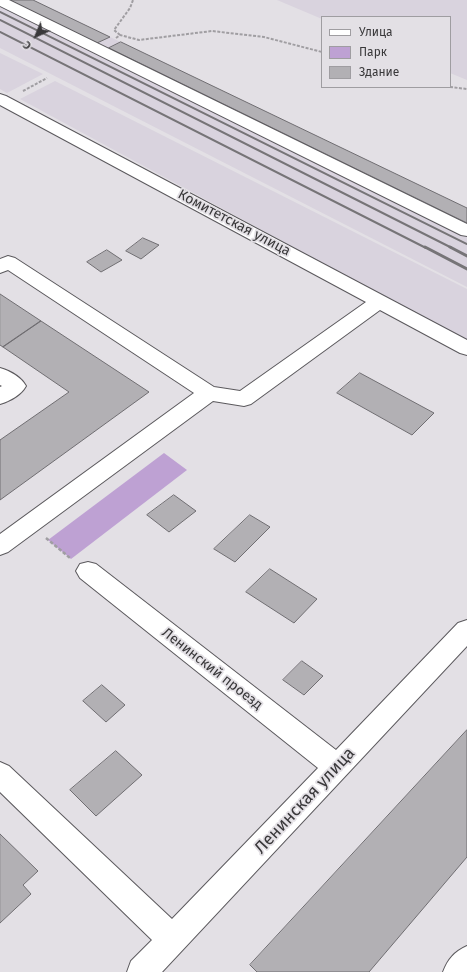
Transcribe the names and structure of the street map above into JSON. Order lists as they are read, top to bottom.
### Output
{
  "streets": {
    "street": ["Комитетская улица", "Ленинский проезд", "Ленинская улица"]
  },
  "crossings": [
    ["Ленинский проезд", "Ленинская улица"]
  ],
  "legend": ["Улица", "Парк", "Здание"],
  "north": "bottom left"
}
